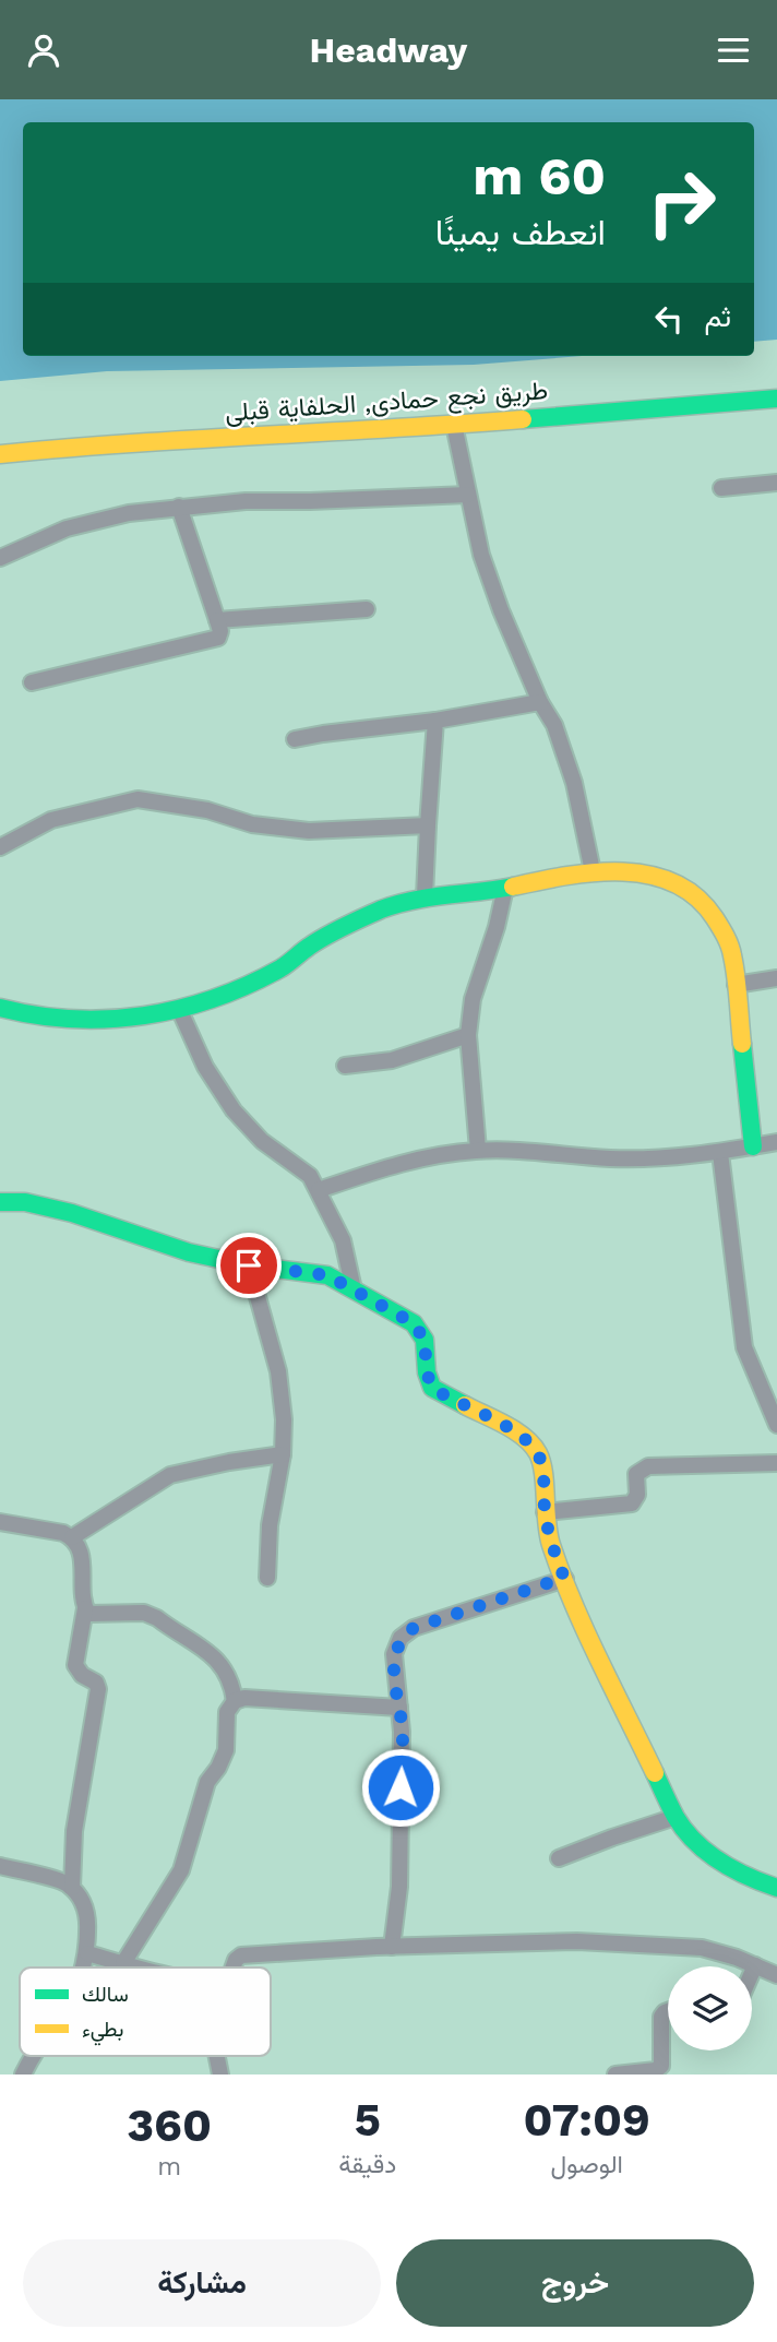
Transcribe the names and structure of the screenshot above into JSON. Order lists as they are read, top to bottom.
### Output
{
  "streets": {
    "street": ["طريق نجع حمادى, الحلفاية قبلى"]
  },
  "legend": ["سالك", "بطيء"],
  "page": {
    "header": "Headway",
    "turn": ["60 m", "انعطف يمينًا"],
    "then": "ثم",
    "eta": [
      "07:09",
      "الوصول",
      "5",
      "دقيقة",
      "360",
      "m"
    ],
    "buttons": ["خروج", "مشاركة"]
  }
}
